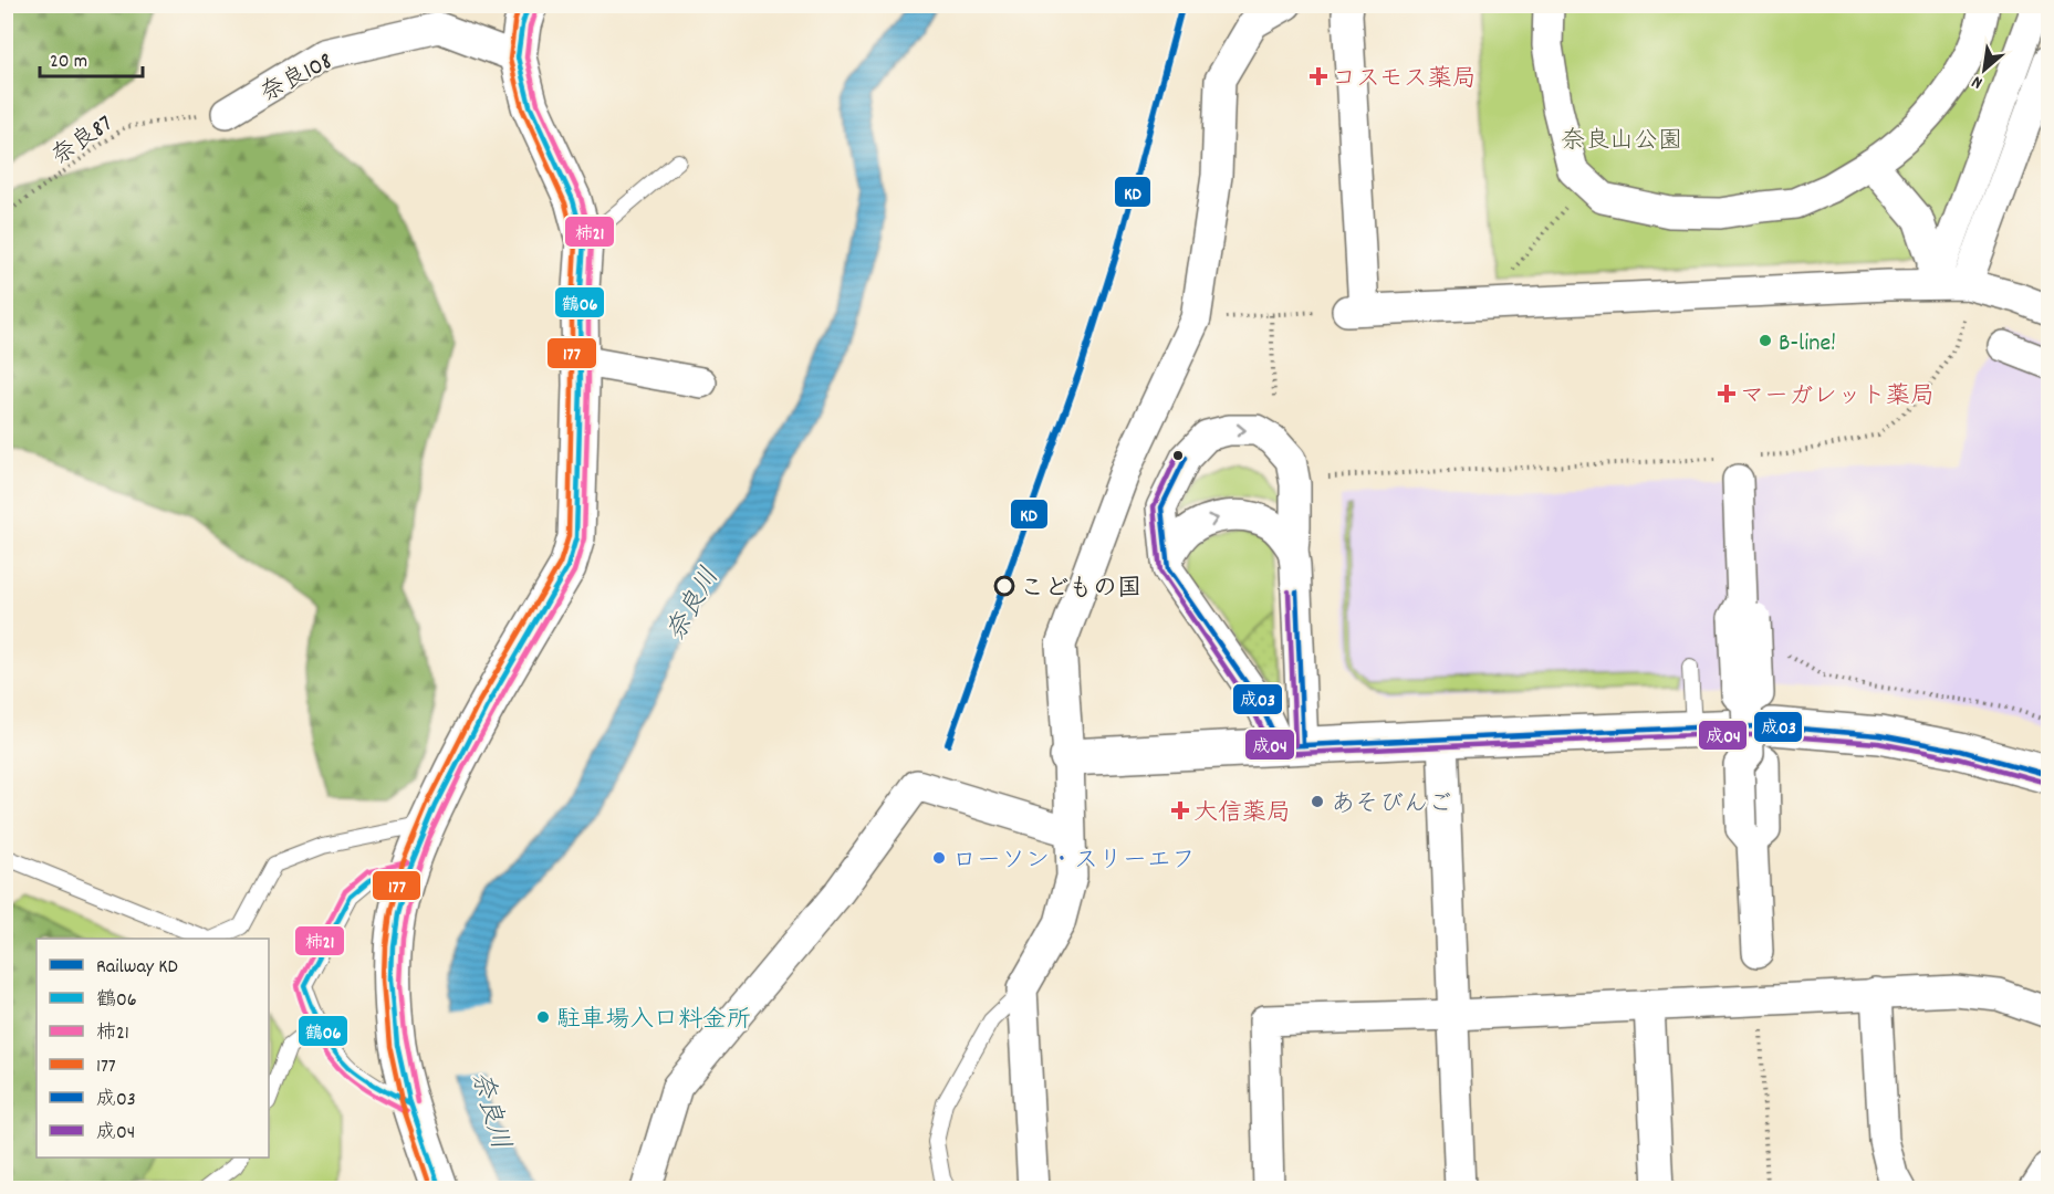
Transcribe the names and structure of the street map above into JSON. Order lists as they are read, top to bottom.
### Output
{
  "streets": {
    "street": ["奈良108"],
    "path": ["奈良87"]
  },
  "crossings": [
    ["奈良108", "奈良87"]
  ],
  "water": ["奈良川"],
  "parks": ["奈良山公園"],
  "places": {
    "health": ["コスモス薬局", "マーガレット薬局", "大信薬局"],
    "other": [
      "B-line!",
      "こどもの国",
      "あそびんご",
      "ローソン・スリーエフ",
      "駐車場入口料金所"
    ]
  },
  "lines": [
    "rail line KD",
    "transit line 鶴06",
    "transit line 177",
    "transit line 柿21",
    "transit line 成04",
    "transit line 成03"
  ],
  "legend": [
    "Railway KD",
    "鶴06",
    "柿21",
    "177",
    "成03",
    "成04"
  ],
  "scale_bar": "20 m",
  "north": "bottom left"
}
